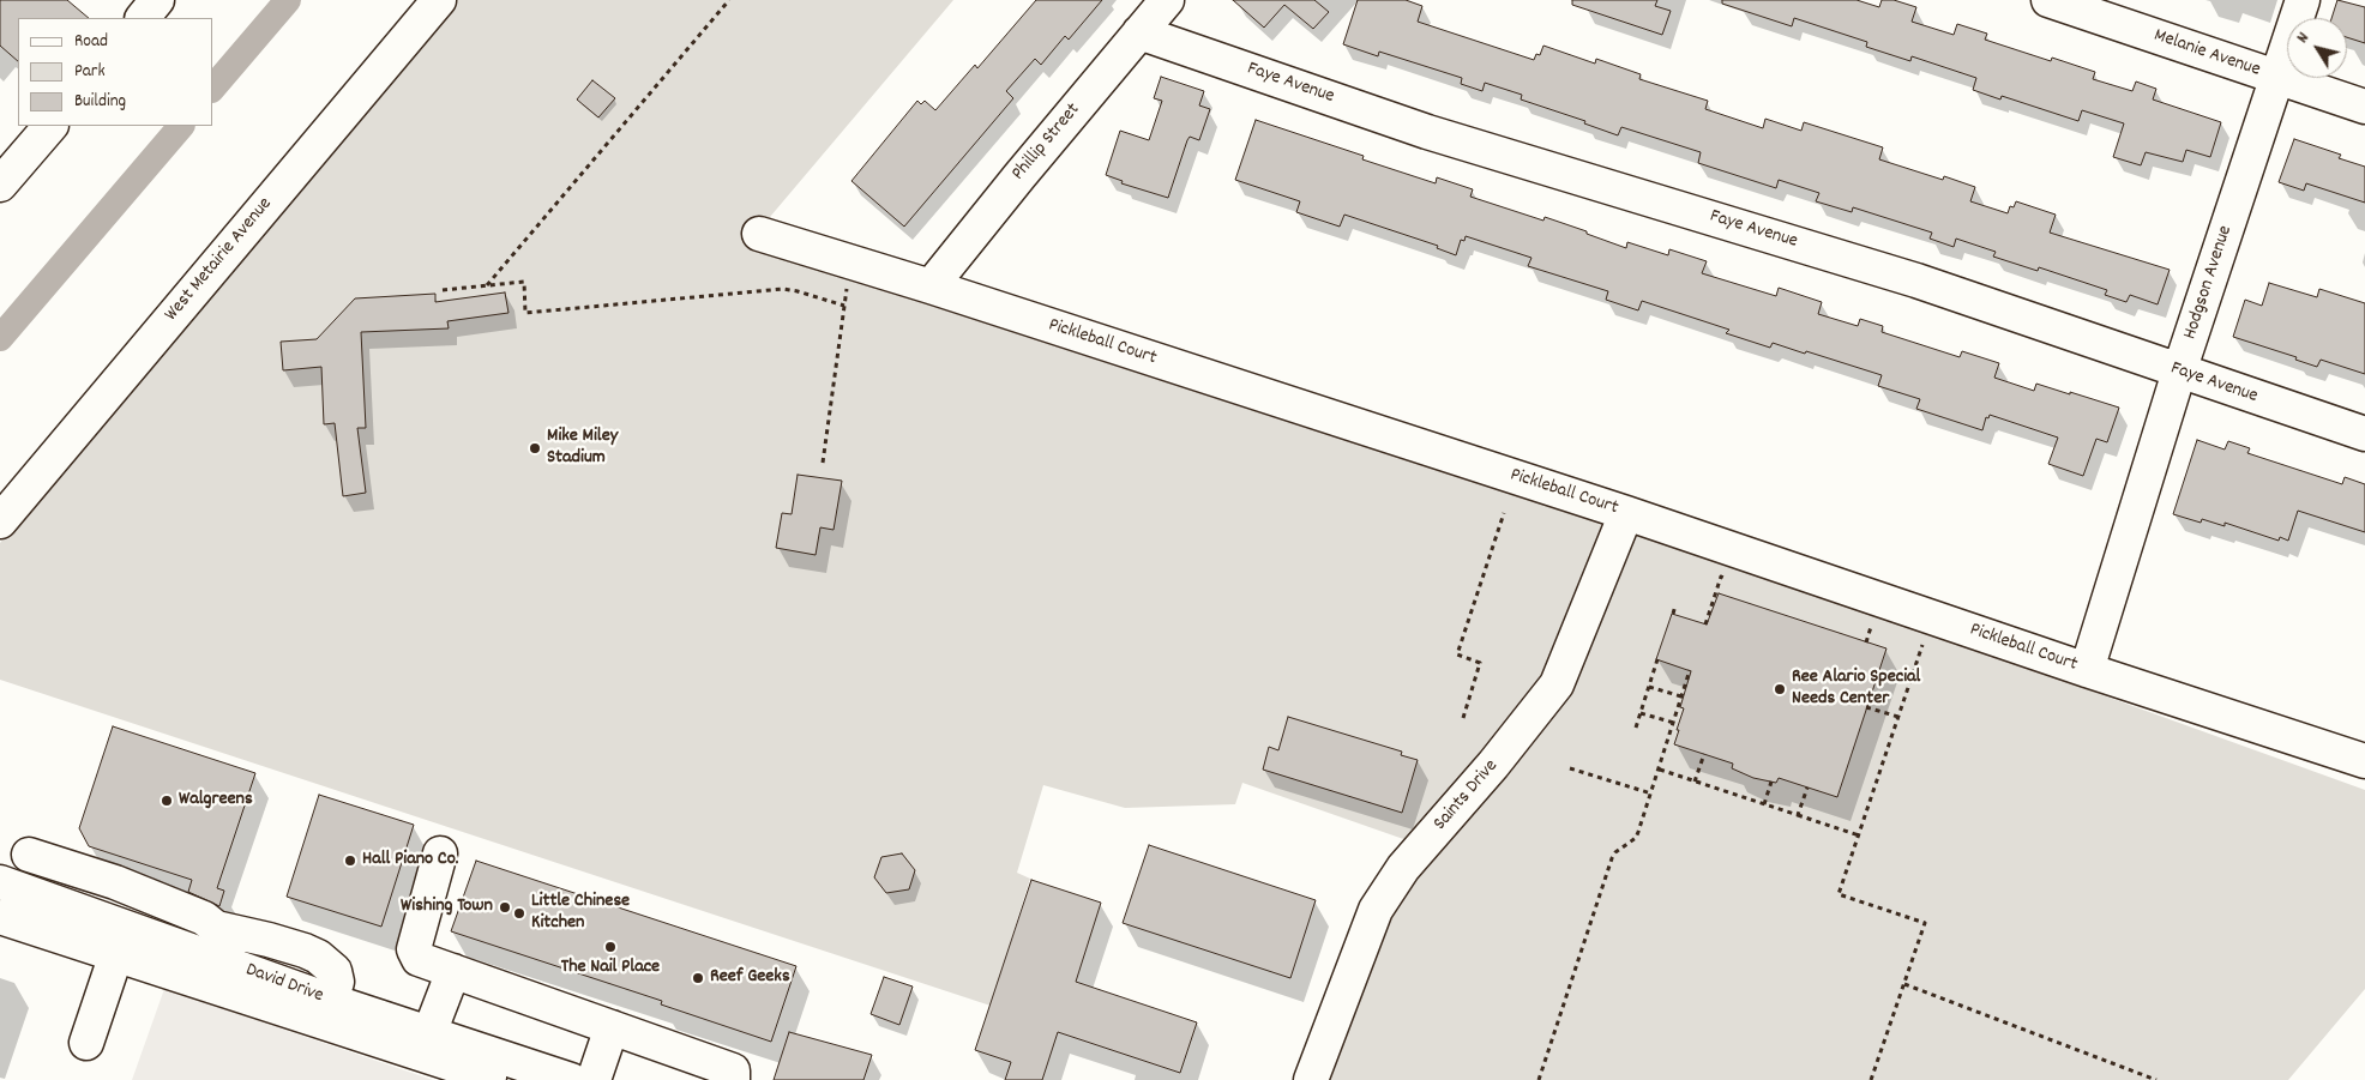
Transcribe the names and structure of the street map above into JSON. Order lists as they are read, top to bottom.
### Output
{
  "streets": {
    "street": [
      "Melanie Avenue",
      "Faye Avenue",
      "Phillip Street",
      "West Metairie Avenue",
      "Hodgson Avenue",
      "Pickleball Court",
      "Saints Drive",
      "David Drive"
    ]
  },
  "crossings": [
    ["Melanie Avenue", "Hodgson Avenue"],
    ["Faye Avenue", "Phillip Street"],
    ["Faye Avenue", "Hodgson Avenue"],
    ["Phillip Street", "Pickleball Court"],
    ["Hodgson Avenue", "Pickleball Court"],
    ["Pickleball Court", "Saints Drive"]
  ],
  "places": [
    "Mike Miley Stadium",
    "Ree Alario Special Needs Center",
    "Walgreens",
    "Hall Piano Co.",
    "Wishing Town",
    "Little Chinese Kitchen",
    "The Nail Place",
    "Reef Geeks"
  ],
  "legend": ["Road", "Park", "Building"],
  "north": "top left"
}
